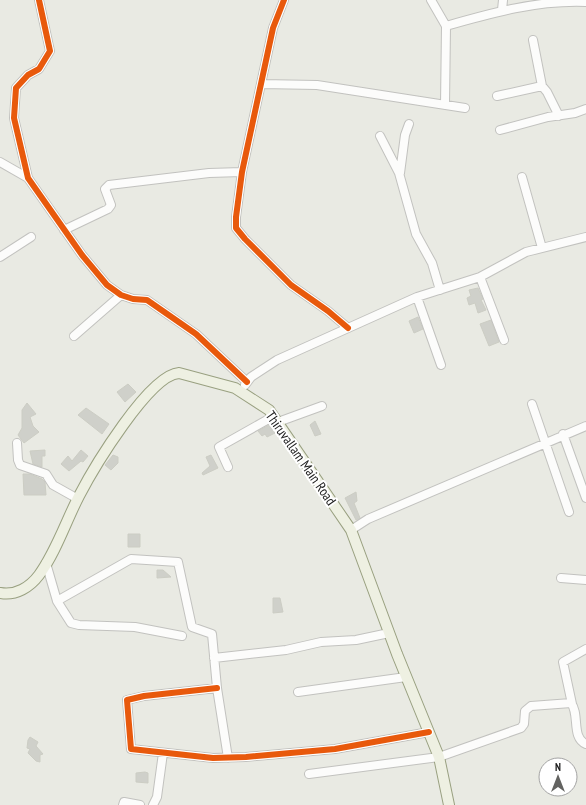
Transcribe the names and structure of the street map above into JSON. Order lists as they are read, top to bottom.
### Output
{
  "streets": {
    "main road": ["Thiruvallam Main Road"]
  },
  "north": "top"
}
